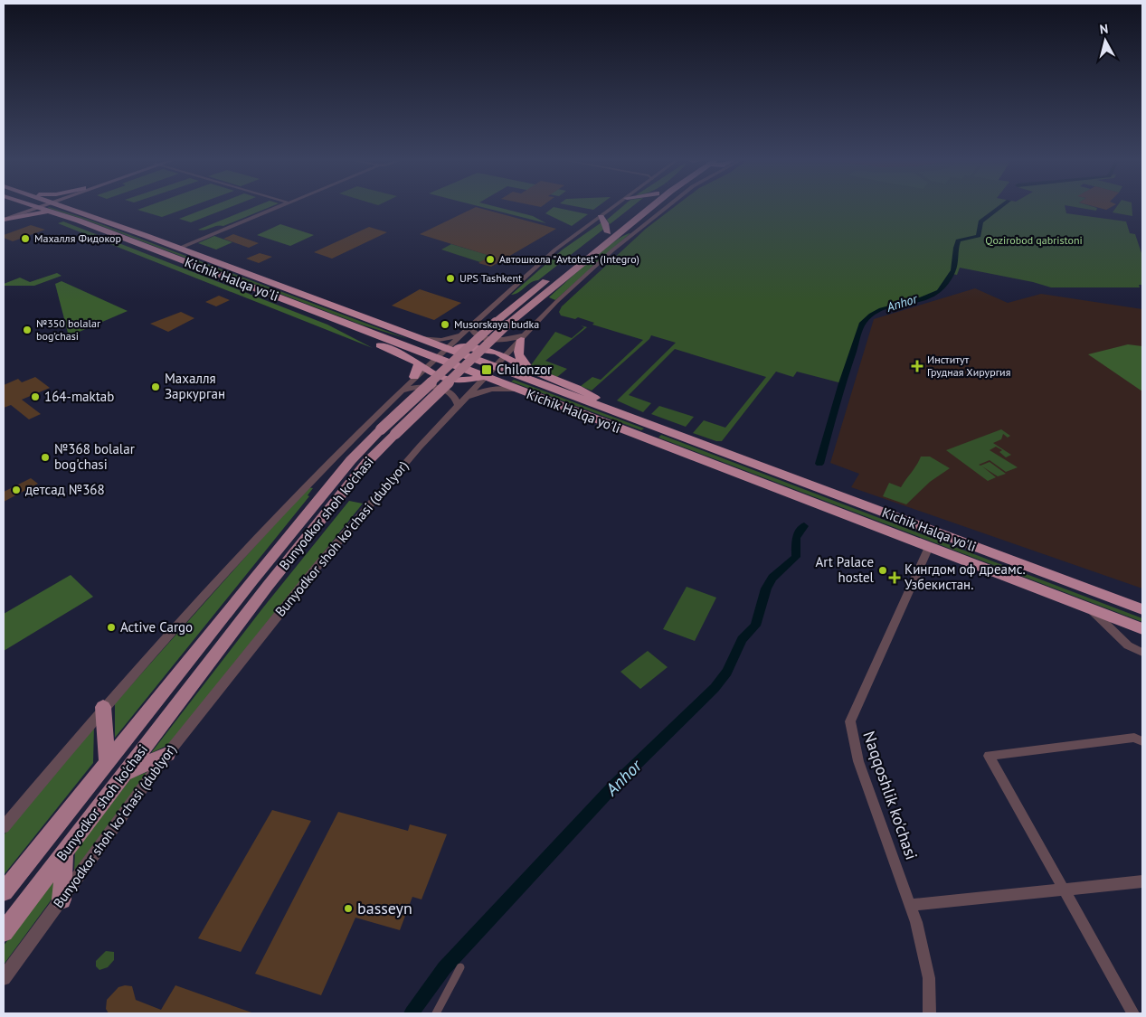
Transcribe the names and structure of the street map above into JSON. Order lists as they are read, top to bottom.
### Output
{
  "streets": {
    "highway": ["Kichik Halqa yo'li"],
    "main road": ["Bunyodkor shoh ko'chasi"],
    "street": ["Bunyodkor shoh koʻchasi (dublyor)", "Naqqoshlik ko'chasi"]
  },
  "crossings": [
    ["Kichik Halqa yo'li", "Bunyodkor shoh koʻchasi (dublyor)"],
    ["Kichik Halqa yo'li", "Naqqoshlik ko'chasi"]
  ],
  "water": ["Anhor"],
  "parks": ["Qozirobod qabristoni"],
  "places": {
    "other": [
      "Махалля Фидокор",
      "Автошкола \"Avtotest\" (Integro)",
      "UPS Tashkent",
      "Musorskaya budka",
      "№350 bolalar bog'chasi",
      "Махалля Заркурган",
      "164-maktab",
      "№368 bolalar bog'chasi",
      "детсад №368",
      "Art Palace hostel",
      "Active Cargo",
      "basseyn"
    ],
    "health": ["Институт Грудная Хирургия", "Кингдом оф дреамс. Узбекистан."],
    "transit": ["Chilonzor"]
  },
  "north": "top"
}
